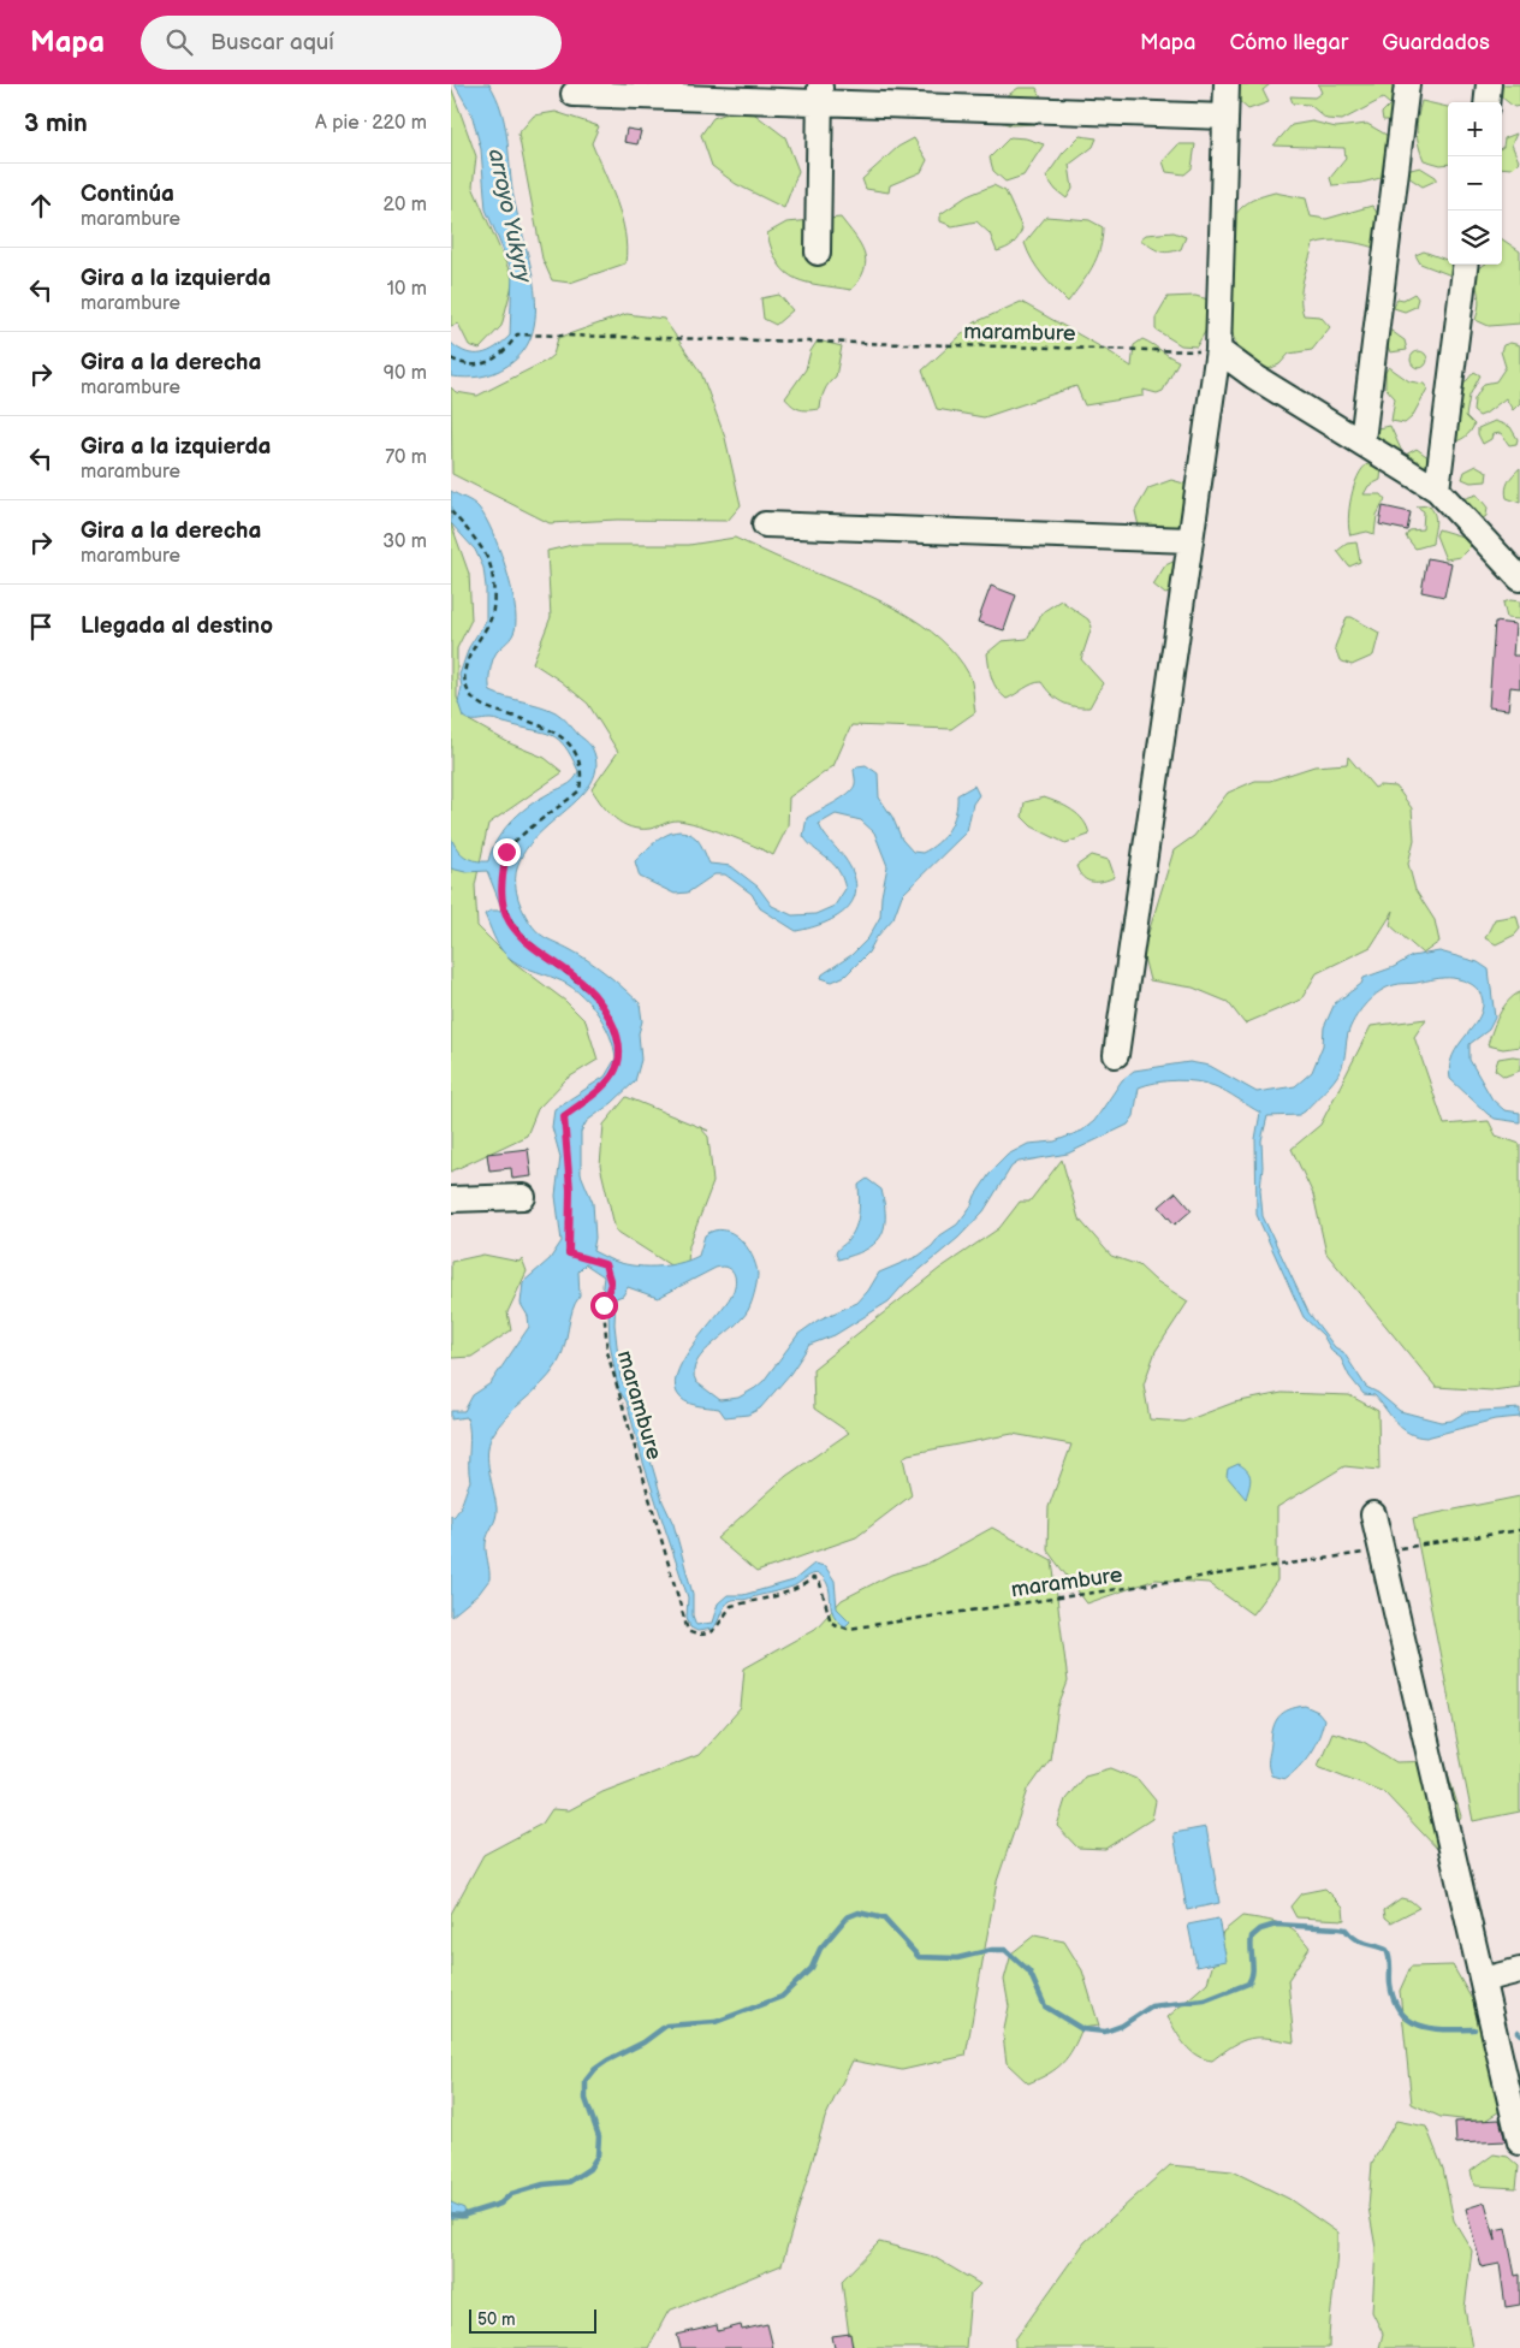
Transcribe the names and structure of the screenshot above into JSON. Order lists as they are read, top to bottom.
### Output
{
  "streets": {
    "path": ["marambure"]
  },
  "water": ["arroyo Yukyry"],
  "scale_bar": "50 m",
  "page": {
    "header": "Mapa",
    "search": "Buscar aquí",
    "nav": ["Mapa", "Cómo llegar", "Guardados"],
    "heading": ["3 min", "A pie · 220 m"],
    "map_buttons": ["+", "−"],
    "list": [
      ["Continúa", "marambure", "20 m"],
      ["Gira a la izquierda", "marambure", "10 m"],
      ["Gira a la derecha", "marambure", "90 m"],
      ["Gira a la izquierda", "marambure", "70 m"],
      ["Gira a la derecha", "marambure", "30 m"],
      "Llegada al destino"
    ],
    "scale": "50 m"
  }
}
